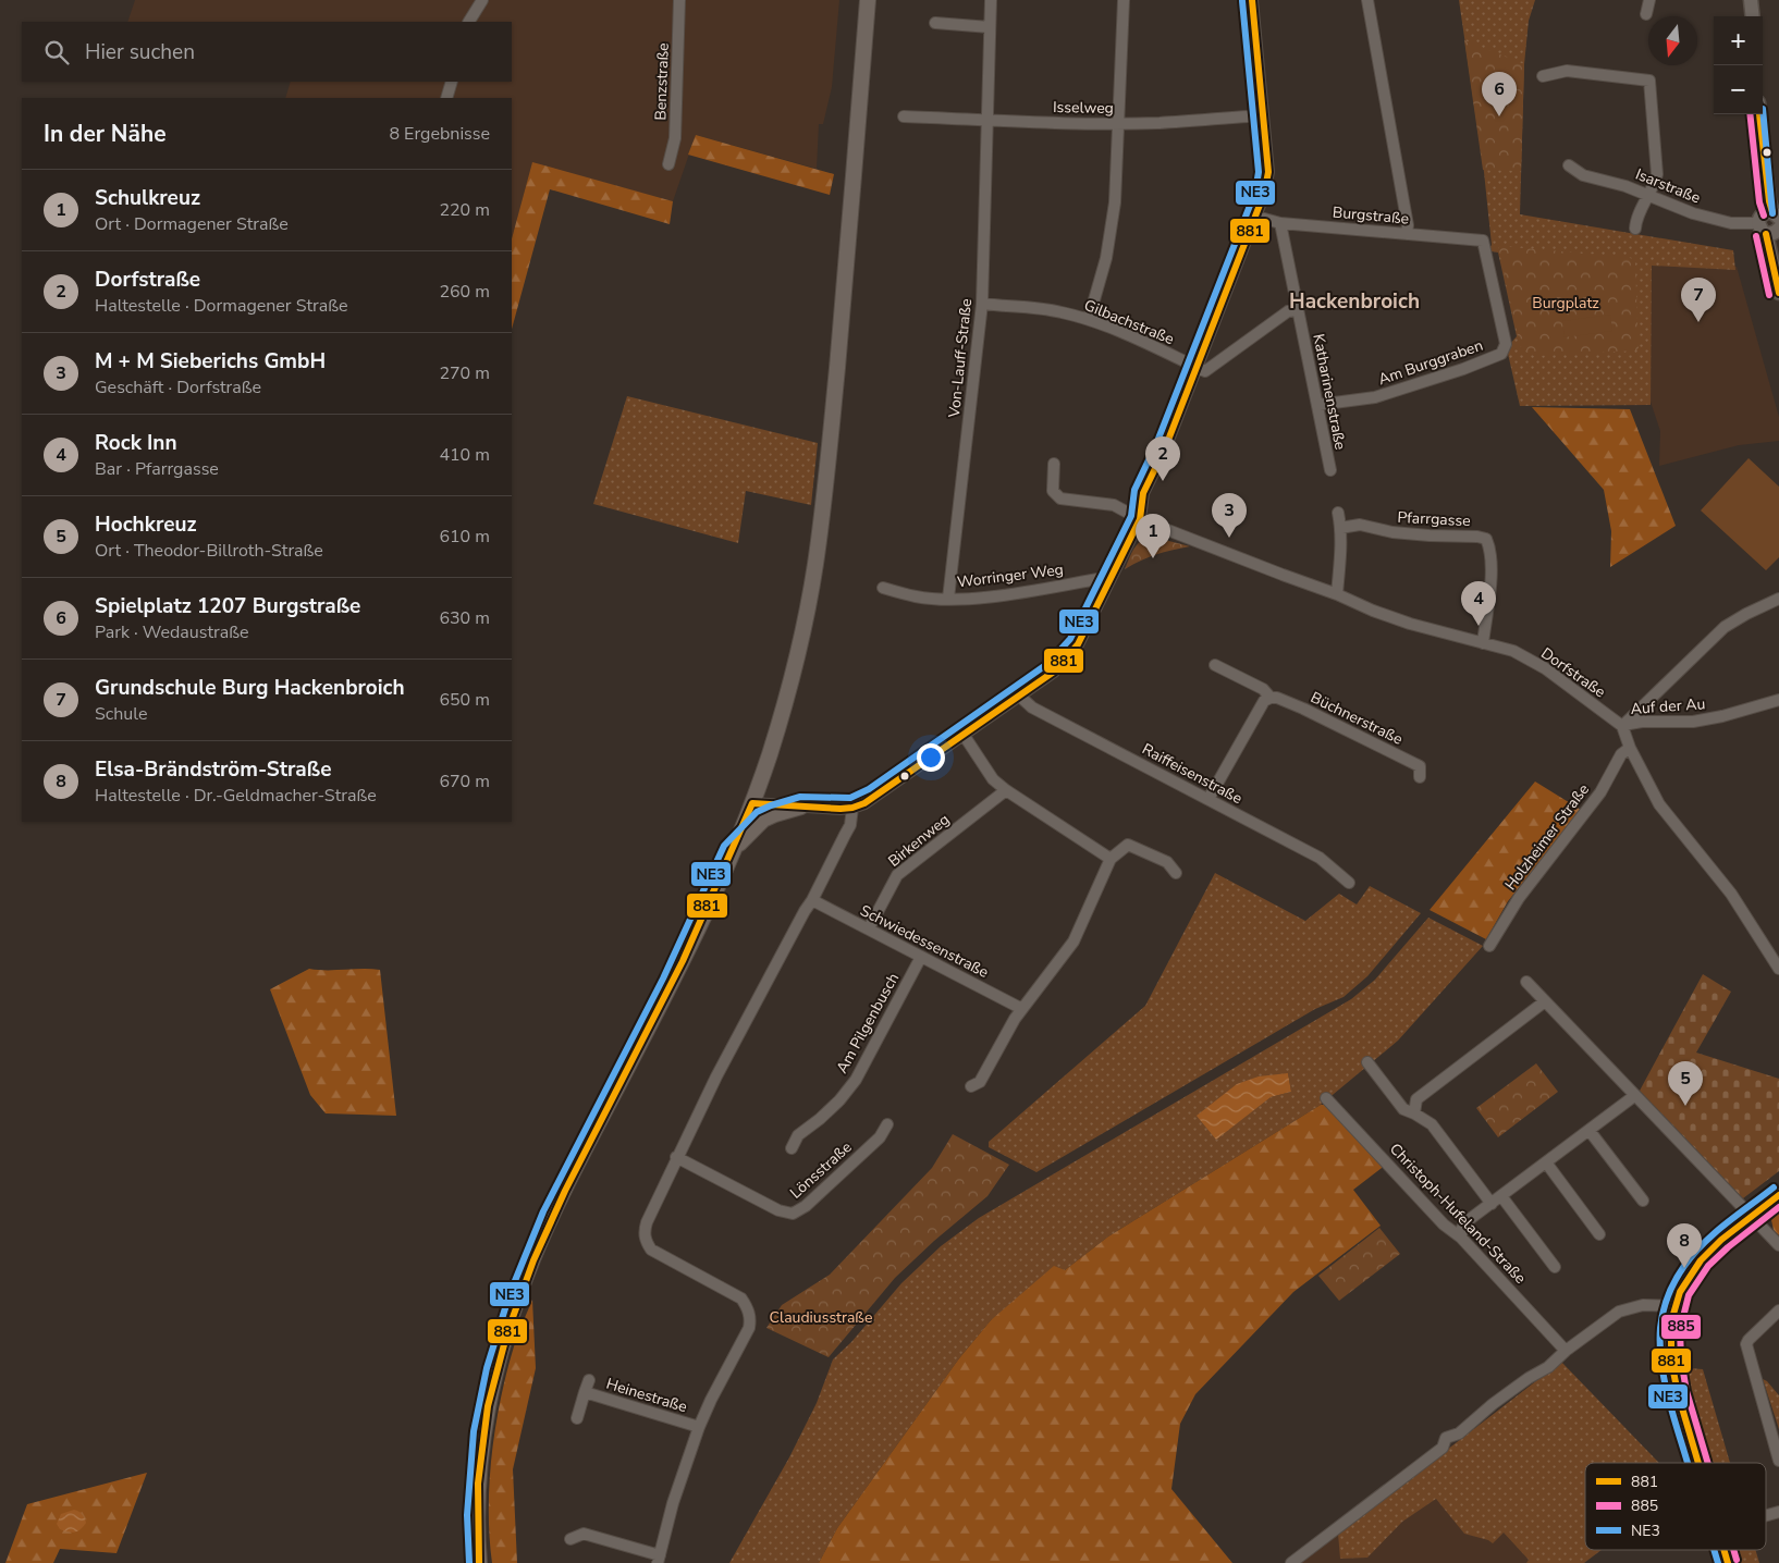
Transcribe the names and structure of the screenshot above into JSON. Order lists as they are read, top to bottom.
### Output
{
  "streets": {
    "street": [
      "Benzstraße",
      "Isselweg",
      "Isarstraße",
      "Burgstraße",
      "Gilbachstraße",
      "Von-Lauff-Straße",
      "Am Burggraben",
      "Katharinenstraße",
      "Pfarrgasse",
      "Worringer Weg",
      "Dorfstraße",
      "Auf der Au",
      "Büchnerstraße",
      "Raiffeisenstraße",
      "Holzheimer Straße",
      "Birkenweg",
      "Schwiedessenstraße",
      "Am Pilgenbusch",
      "Lönsstraße",
      "Christoph-Hufeland-Straße",
      "Heinestraße"
    ]
  },
  "crossings": [
    ["Isselweg", "Von-Lauff-Straße"],
    ["Burgstraße", "Am Burggraben"],
    ["Burgstraße", "Katharinenstraße"],
    ["Gilbachstraße", "Von-Lauff-Straße"],
    ["Von-Lauff-Straße", "Worringer Weg"],
    ["Am Burggraben", "Katharinenstraße"],
    ["Pfarrgasse", "Dorfstraße"],
    ["Dorfstraße", "Auf der Au"],
    ["Birkenweg", "Schwiedessenstraße"],
    ["Schwiedessenstraße", "Am Pilgenbusch"]
  ],
  "districts": ["Hackenbroich"],
  "parks": ["Burgplatz", "Claudiusstraße"],
  "lines": ["transit line 881", "transit line NE3", "transit line 885"],
  "legend": ["881", "885", "NE3"],
  "north": "bottom",
  "page": {
    "map_buttons": ["+", "−"],
    "search": "Hier suchen",
    "pins": [
      "6",
      "7",
      "2",
      "3",
      "1",
      "4",
      "5",
      "8"
    ],
    "heading": ["In der Nähe", "8 Ergebnisse"],
    "list": [
      {
        "mark": "1",
        "name": "Schulkreuz",
        "note": "Ort · Dormagener Straße",
        "value": "220 m"
      },
      {
        "mark": "2",
        "name": "Dorfstraße",
        "note": "Haltestelle · Dormagener Straße",
        "value": "260 m"
      },
      {
        "mark": "3",
        "name": "M + M Sieberichs GmbH",
        "note": "Geschäft · Dorfstraße",
        "value": "270 m"
      },
      {
        "mark": "4",
        "name": "Rock Inn",
        "note": "Bar · Pfarrgasse",
        "value": "410 m"
      },
      {
        "mark": "5",
        "name": "Hochkreuz",
        "note": "Ort · Theodor-Billroth-Straße",
        "value": "610 m"
      },
      {
        "mark": "6",
        "name": "Spielplatz 1207 Burgstraße",
        "note": "Park · Wedaustraße",
        "value": "630 m"
      },
      {
        "mark": "7",
        "name": "Grundschule Burg Hackenbroich",
        "note": "Schule",
        "value": "650 m"
      },
      {
        "mark": "8",
        "name": "Elsa-Brändström-Straße",
        "note": "Haltestelle · Dr.-Geldmacher-Straße",
        "value": "670 m"
      }
    ]
  }
}
